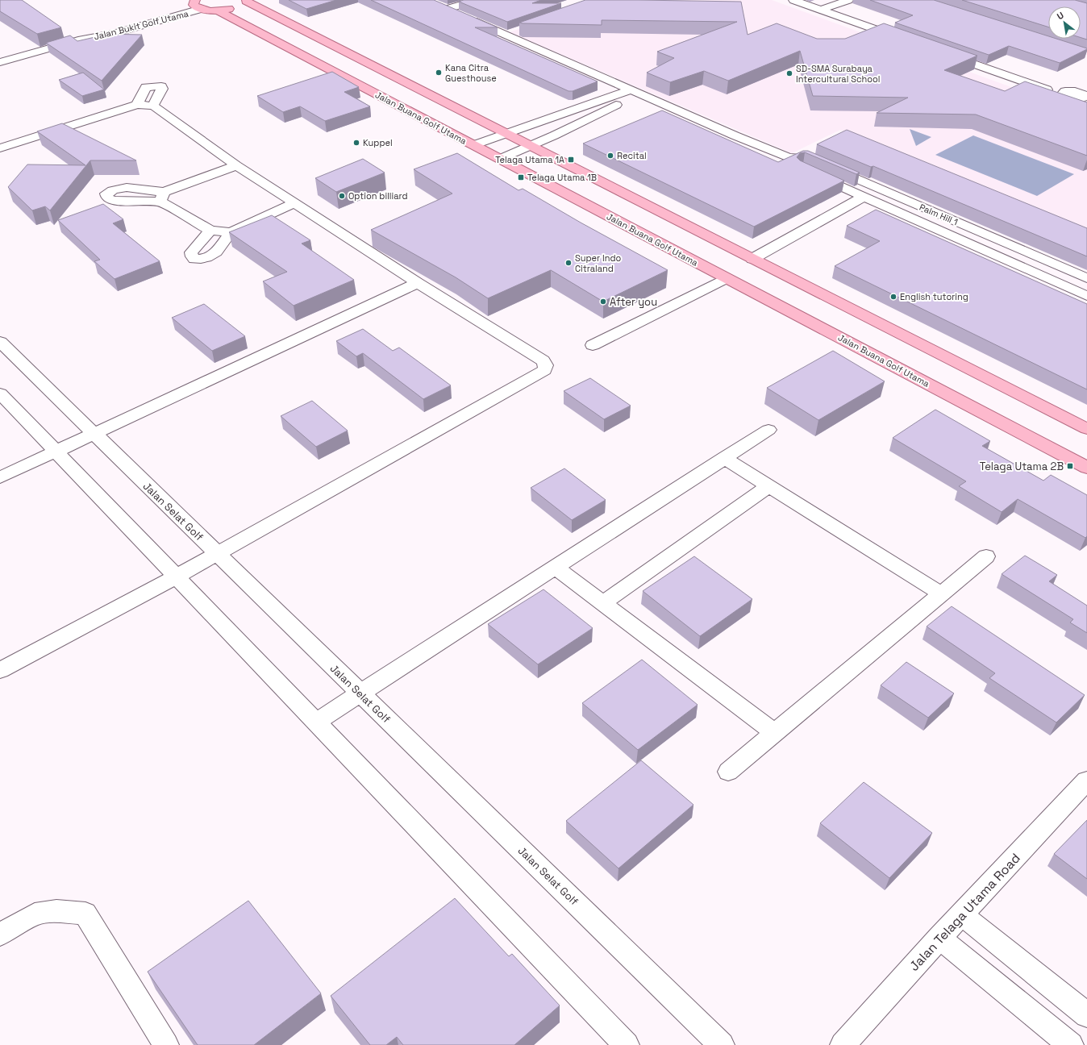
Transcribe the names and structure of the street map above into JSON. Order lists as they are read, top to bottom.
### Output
{
  "streets": {
    "main road": ["Jalan Buana Golf Utama"],
    "street": [
      "Jalan Bukit Golf Utama",
      "Palm Hill 1",
      "Jalan Selat Golf",
      "Jalan Telaga Utama Road"
    ]
  },
  "places": {
    "other": [
      "Kana Citra Guesthouse",
      "SD-SMA Surabaya Intercultural School",
      "Kuppel",
      "Recital",
      "Option billiard",
      "Super Indo Citraland",
      "English tutoring",
      "After you"
    ],
    "transit": ["Telaga Utama 1A", "Telaga Utama 1B", "Telaga Utama 2B"]
  },
  "north": "top left"
}
